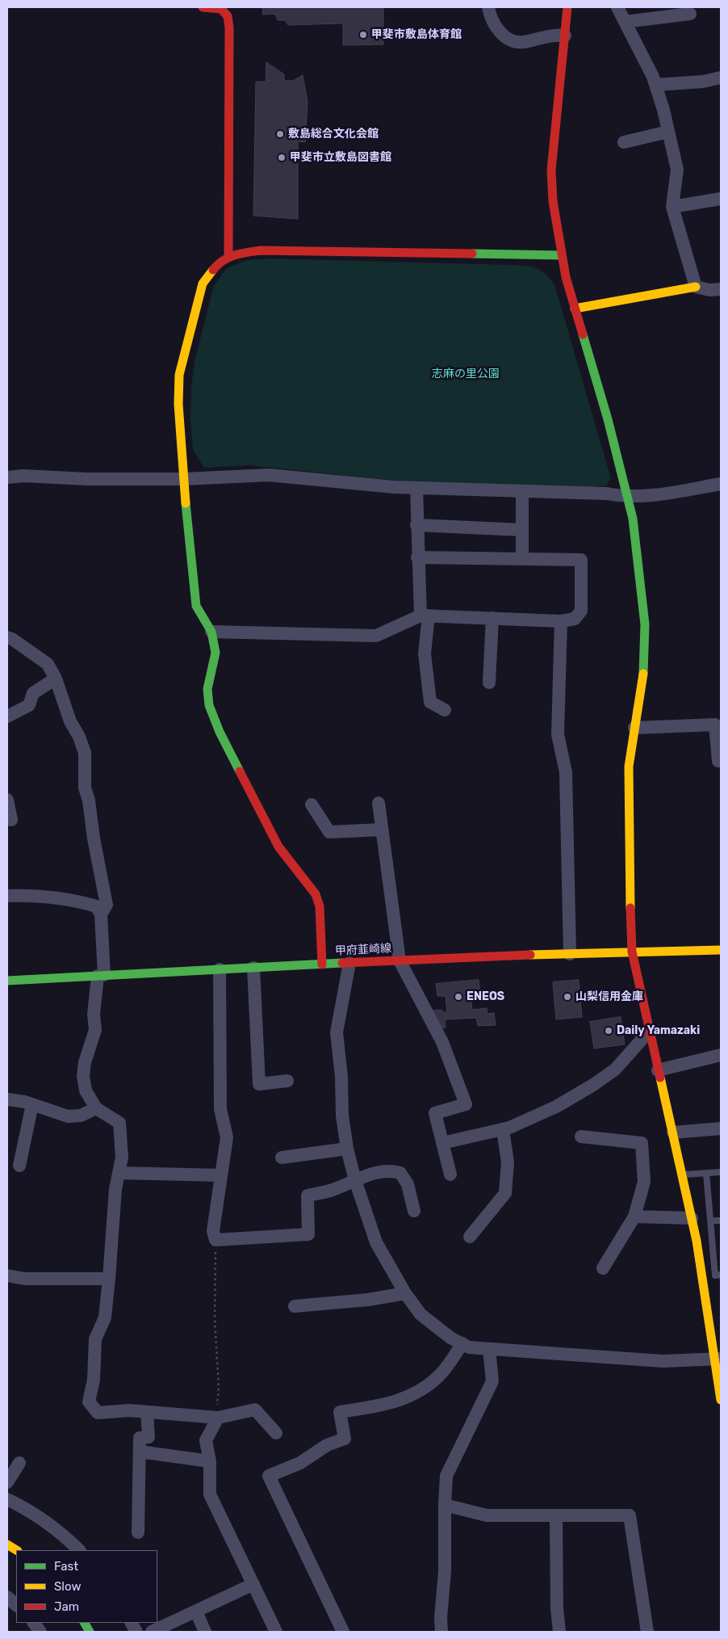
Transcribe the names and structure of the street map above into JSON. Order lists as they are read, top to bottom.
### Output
{
  "streets": {
    "street": ["甲府韮崎線"]
  },
  "parks": ["志麻の里公園"],
  "places": [
    "甲斐市敷島体育館",
    "敷島総合文化会館",
    "甲斐市立敷島図書館",
    "ENEOS",
    "山梨信用金庫",
    "Daily Yamazaki"
  ],
  "legend": ["Fast", "Slow", "Jam"]
}
